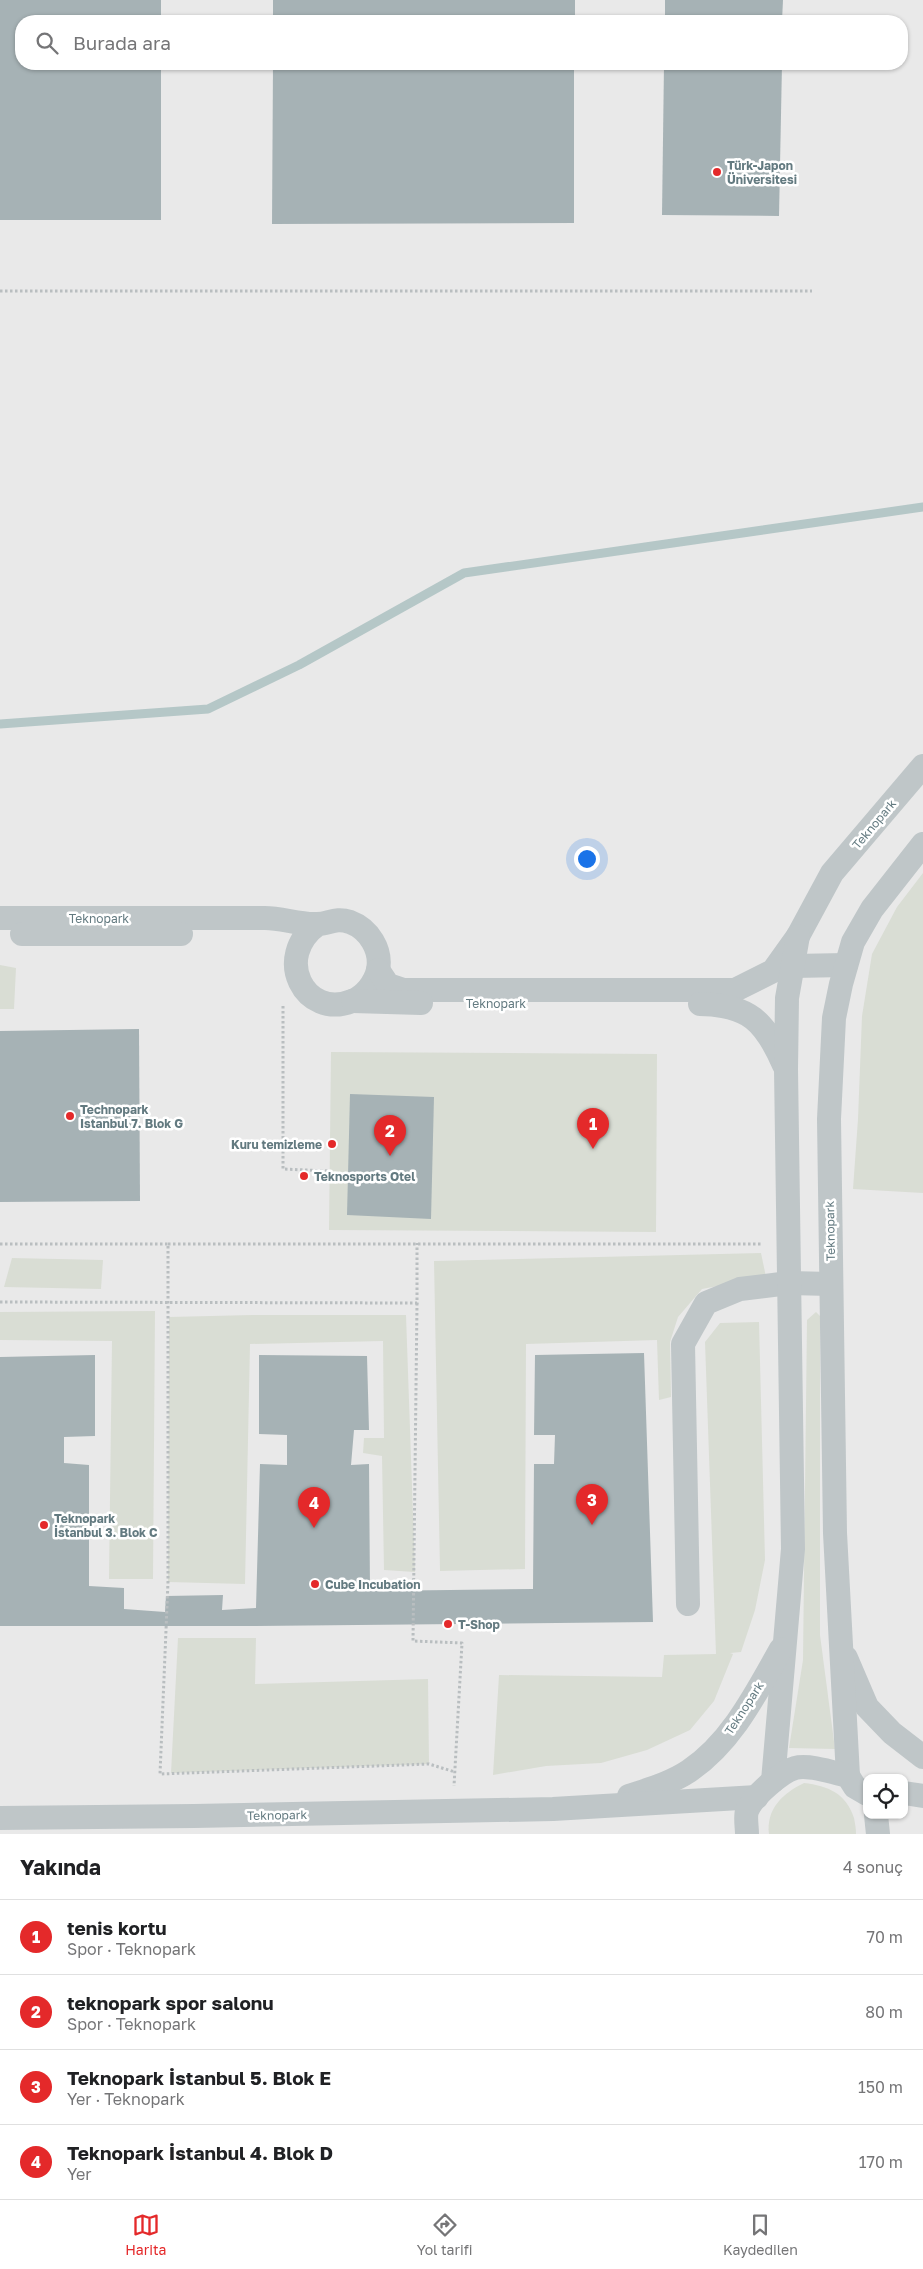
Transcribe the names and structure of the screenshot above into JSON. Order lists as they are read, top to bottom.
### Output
{
  "streets": {
    "street": ["Teknopark"]
  },
  "places": [
    "Türk-Japon Üniversitesi",
    "Technopark Istanbul 7. Blok G",
    "Kuru temizleme",
    "Teknosports Otel",
    "Teknopark İstanbul 3. Blok C",
    "Cube Incubation",
    "T-Shop"
  ],
  "page": {
    "search": "Burada ara",
    "pins": [
      "1",
      "2",
      "3",
      "4"
    ],
    "heading": ["Yakında", "4 sonuç"],
    "list": [
      {
        "mark": "1",
        "name": "tenis kortu",
        "note": "Spor · Teknopark",
        "value": "70 m"
      },
      {
        "mark": "2",
        "name": "teknopark spor salonu",
        "note": "Spor · Teknopark",
        "value": "80 m"
      },
      {
        "mark": "3",
        "name": "Teknopark İstanbul 5. Blok E",
        "note": "Yer · Teknopark",
        "value": "150 m"
      },
      {
        "mark": "4",
        "name": "Teknopark İstanbul 4. Blok D",
        "note": "Yer",
        "value": "170 m"
      }
    ],
    "nav": ["Harita", "Yol tarifi", "Kaydedilen"]
  }
}
